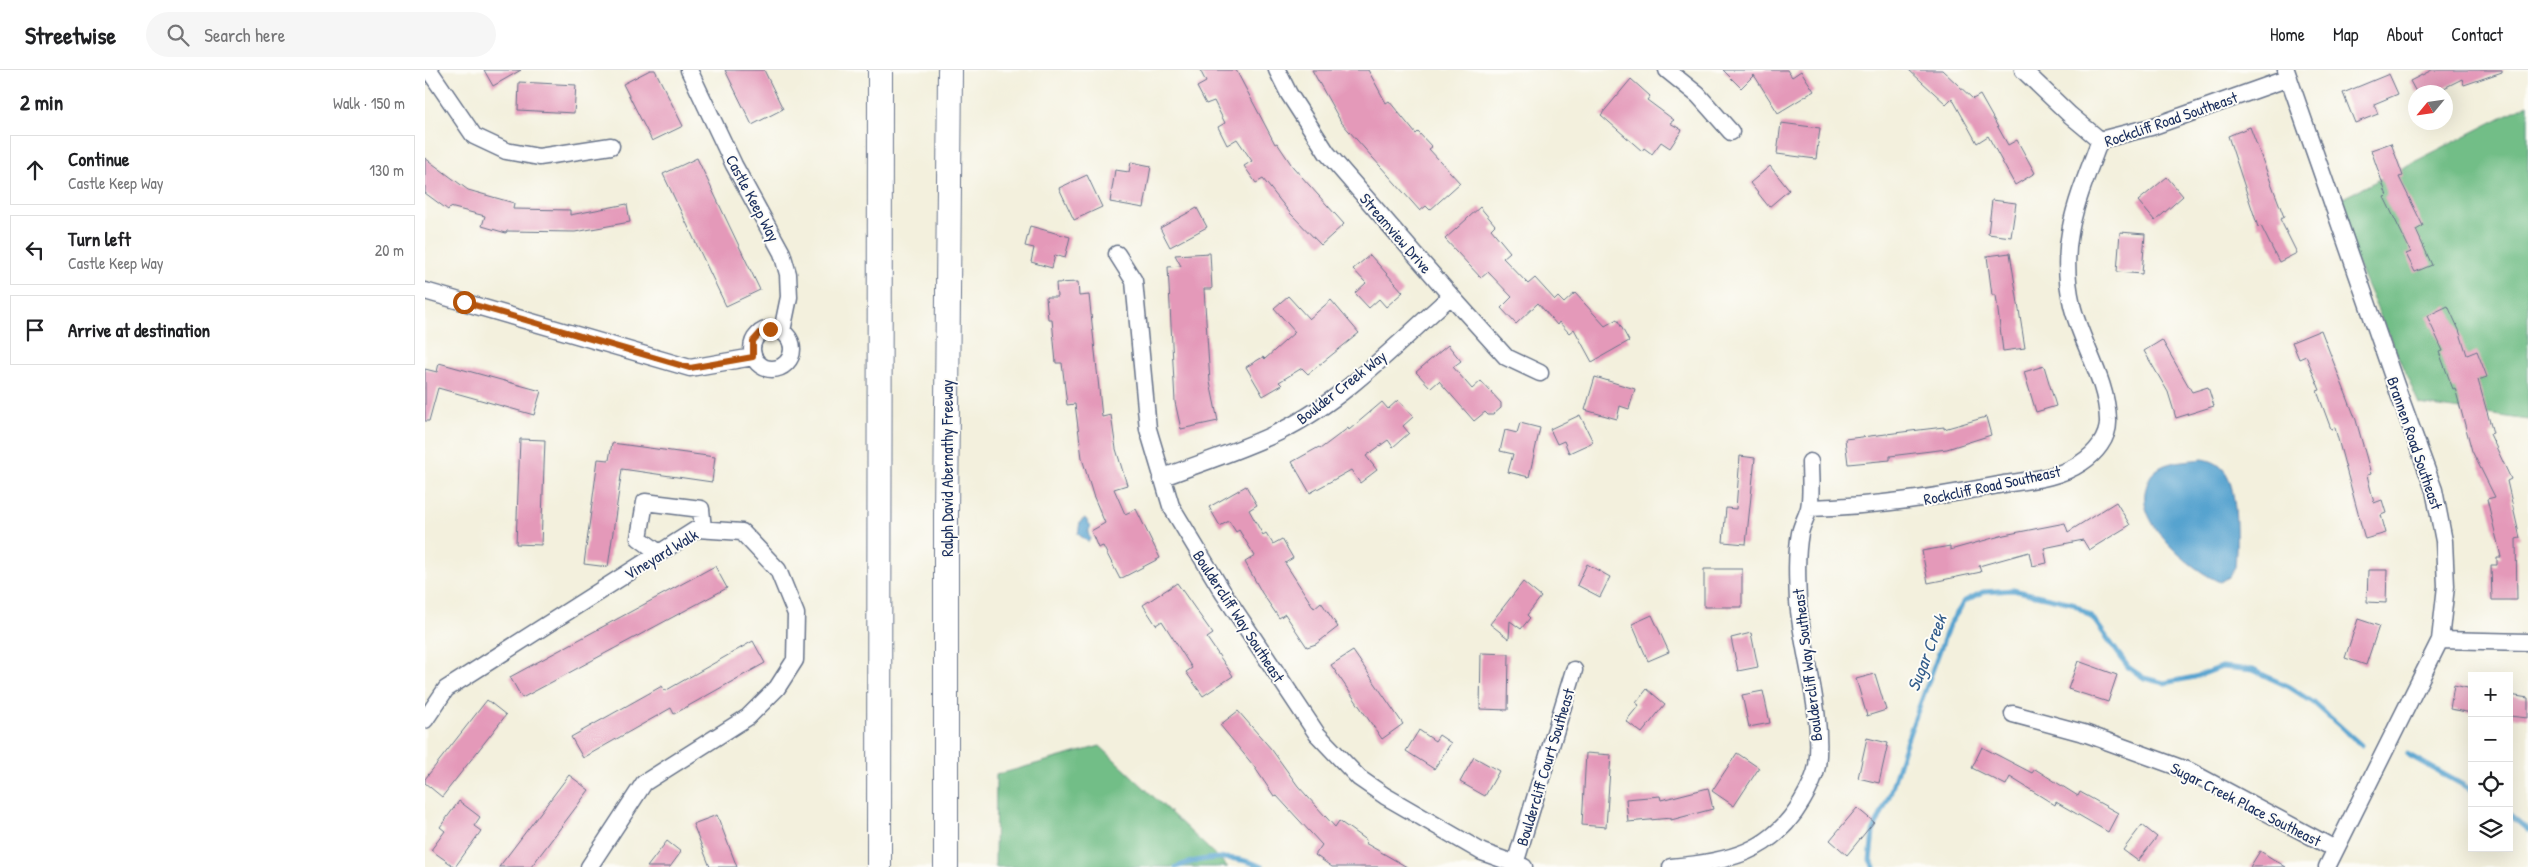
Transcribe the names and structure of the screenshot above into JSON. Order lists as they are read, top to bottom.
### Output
{
  "streets": {
    "highway": ["Ralph David Abernathy Freeway"],
    "street": [
      "Rockcliff Road Southeast",
      "Castle Keep Way",
      "Streamview Drive",
      "Boulder Creek Way",
      "Brannen Road Southeast",
      "Vineyard Walk",
      "Bouldercliff Way Southeast",
      "Bouldercliff Court Southeast",
      "Sugar Creek Place Southeast"
    ]
  },
  "crossings": [
    ["Rockcliff Road Southeast", "Brannen Road Southeast"],
    ["Rockcliff Road Southeast", "Bouldercliff Way Southeast"],
    ["Streamview Drive", "Boulder Creek Way"],
    ["Boulder Creek Way", "Bouldercliff Way Southeast"],
    ["Brannen Road Southeast", "Sugar Creek Place Southeast"],
    ["Bouldercliff Way Southeast", "Bouldercliff Court Southeast"]
  ],
  "water": ["Sugar Creek"],
  "north": "bottom left",
  "page": {
    "header": "Streetwise",
    "search": "Search here",
    "nav": [
      "Home",
      "Map",
      "About",
      "Contact"
    ],
    "heading": ["2 min", "Walk · 150 m"],
    "list": [
      ["Continue", "Castle Keep Way", "130 m"],
      ["Turn left", "Castle Keep Way", "20 m"],
      "Arrive at destination"
    ],
    "map_buttons": ["+", "−"]
  }
}
